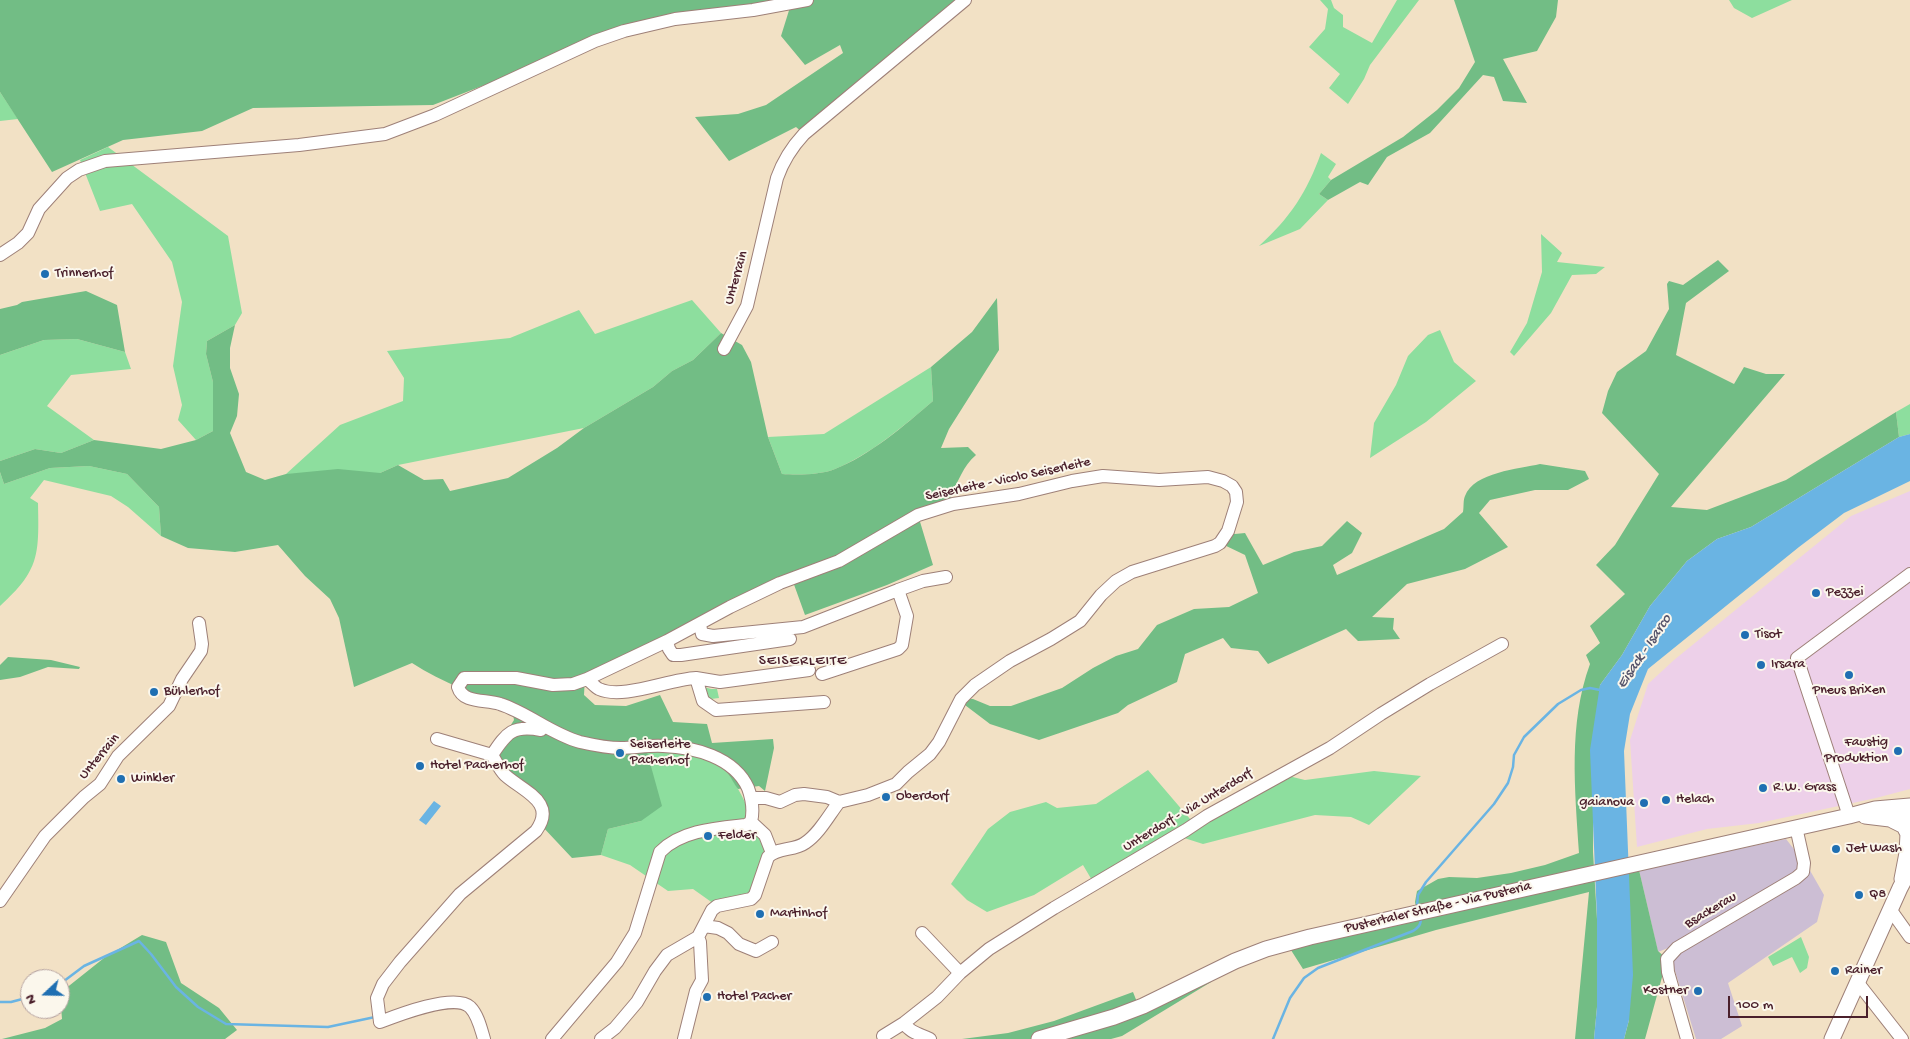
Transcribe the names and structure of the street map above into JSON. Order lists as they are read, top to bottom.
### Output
{
  "streets": {
    "main road": ["Pustertaler Straße - Via Pusteria"],
    "street": [
      "Unterrain",
      "Seiserleite - Vicolo Seiserleite",
      "Unterdorf - Via Unterdorf",
      "Bsackerau"
    ]
  },
  "crossings": [
    ["Pustertaler Straße - Via Pusteria", "Bsackerau"]
  ],
  "districts": ["SEISERLEITE"],
  "water": ["Eisack - Isarco"],
  "places": [
    "Trinnerhof",
    "Pezzei",
    "Tisot",
    "Irsara",
    "Pneus Brixen",
    "Bühlerhof",
    "Faustig Produktion",
    "Seiserleite Pacherhof",
    "Hotel Pacherhof",
    "Winkler",
    "R.W. Grass",
    "Oberdorf",
    "Helach",
    "gaianova",
    "Felder",
    "Jet Wash",
    "Q8",
    "Martinhof",
    "Rainer",
    "Kostner",
    "Hotel Pacher"
  ],
  "scale_bar": "100 m",
  "north": "left"
}
